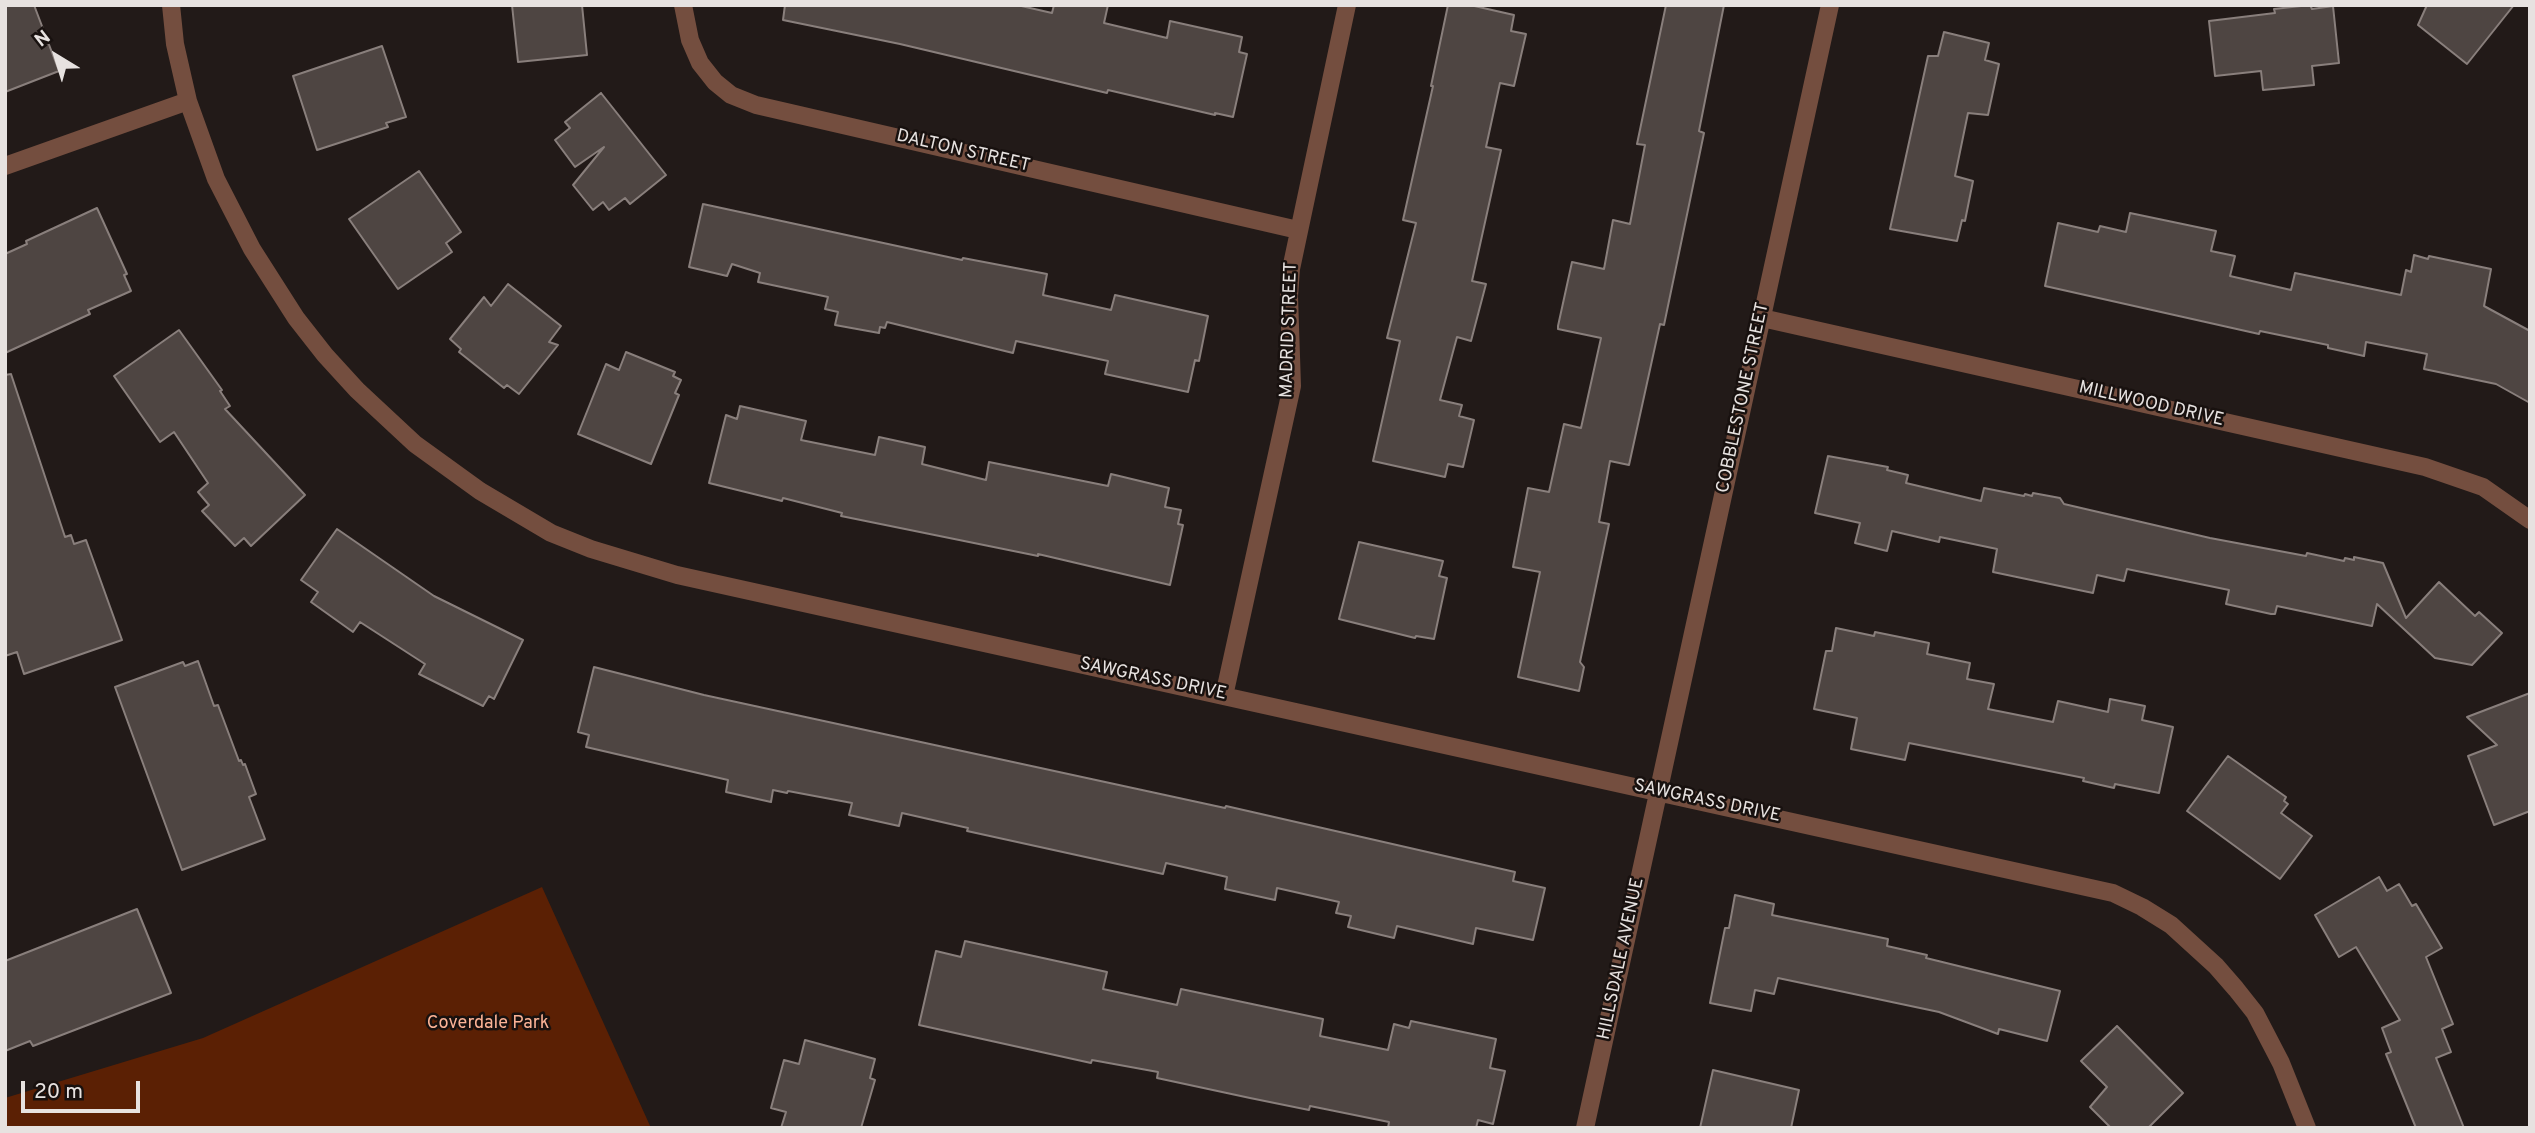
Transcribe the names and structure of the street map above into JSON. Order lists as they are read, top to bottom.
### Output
{
  "streets": {
    "street": [
      "DALTON STREET",
      "MADRID STREET",
      "COBBLESTONE STREET",
      "MILLWOOD DRIVE",
      "SAWGRASS DRIVE",
      "HILLSDALE AVENUE"
    ]
  },
  "crossings": [
    ["DALTON STREET", "MADRID STREET"],
    ["MADRID STREET", "SAWGRASS DRIVE"],
    ["COBBLESTONE STREET", "MILLWOOD DRIVE"],
    ["COBBLESTONE STREET", "SAWGRASS DRIVE"],
    ["COBBLESTONE STREET", "HILLSDALE AVENUE"],
    ["SAWGRASS DRIVE", "HILLSDALE AVENUE"]
  ],
  "parks": ["Coverdale Park"],
  "scale_bar": "20 m",
  "north": "top left"
}
